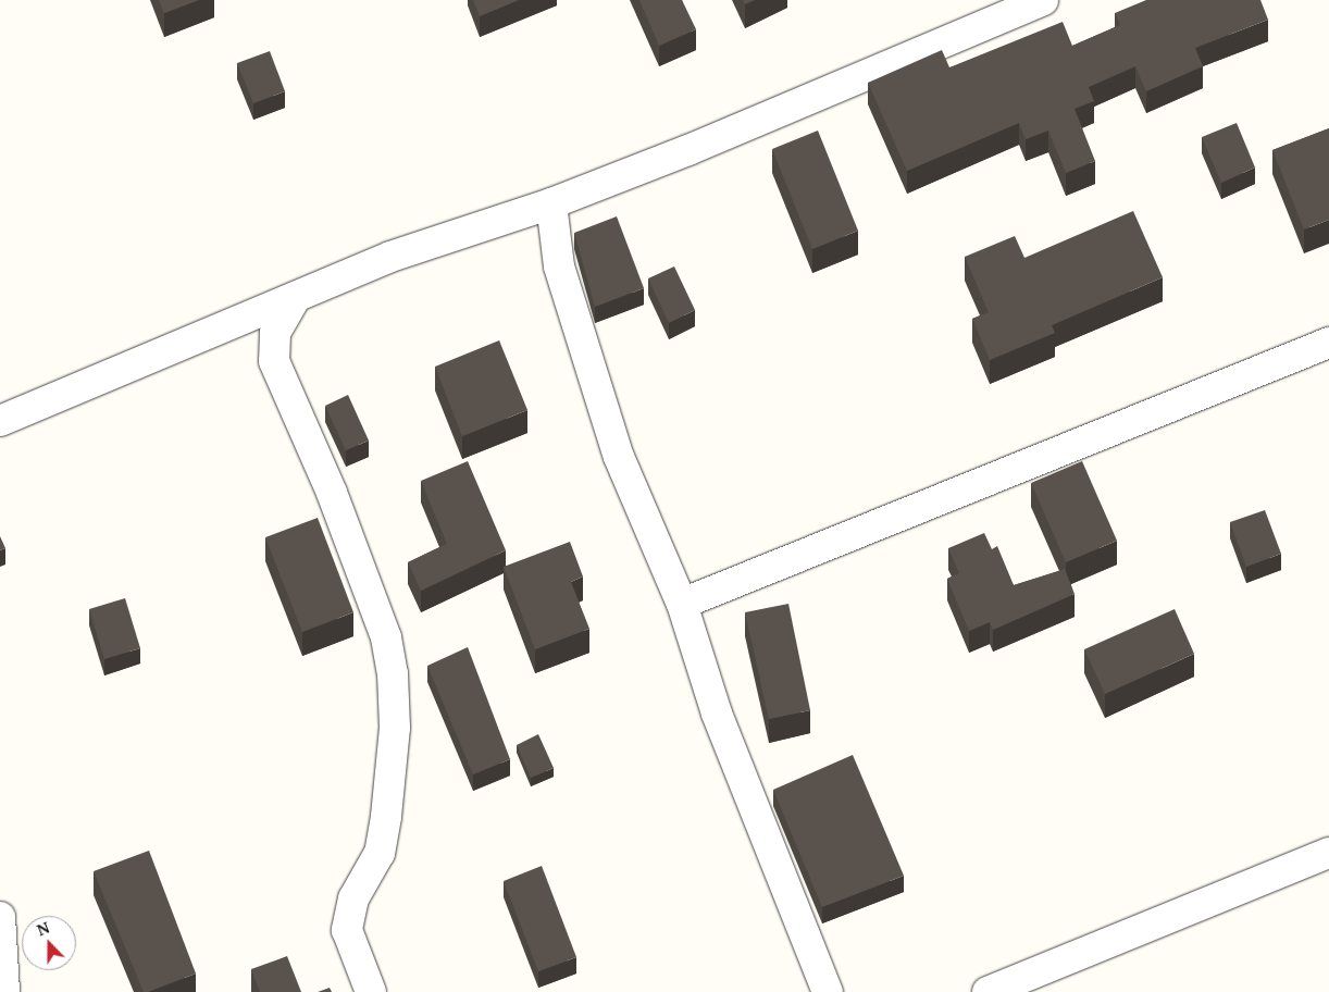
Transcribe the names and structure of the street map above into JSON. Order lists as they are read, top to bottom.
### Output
{
  "north": "top"
}
